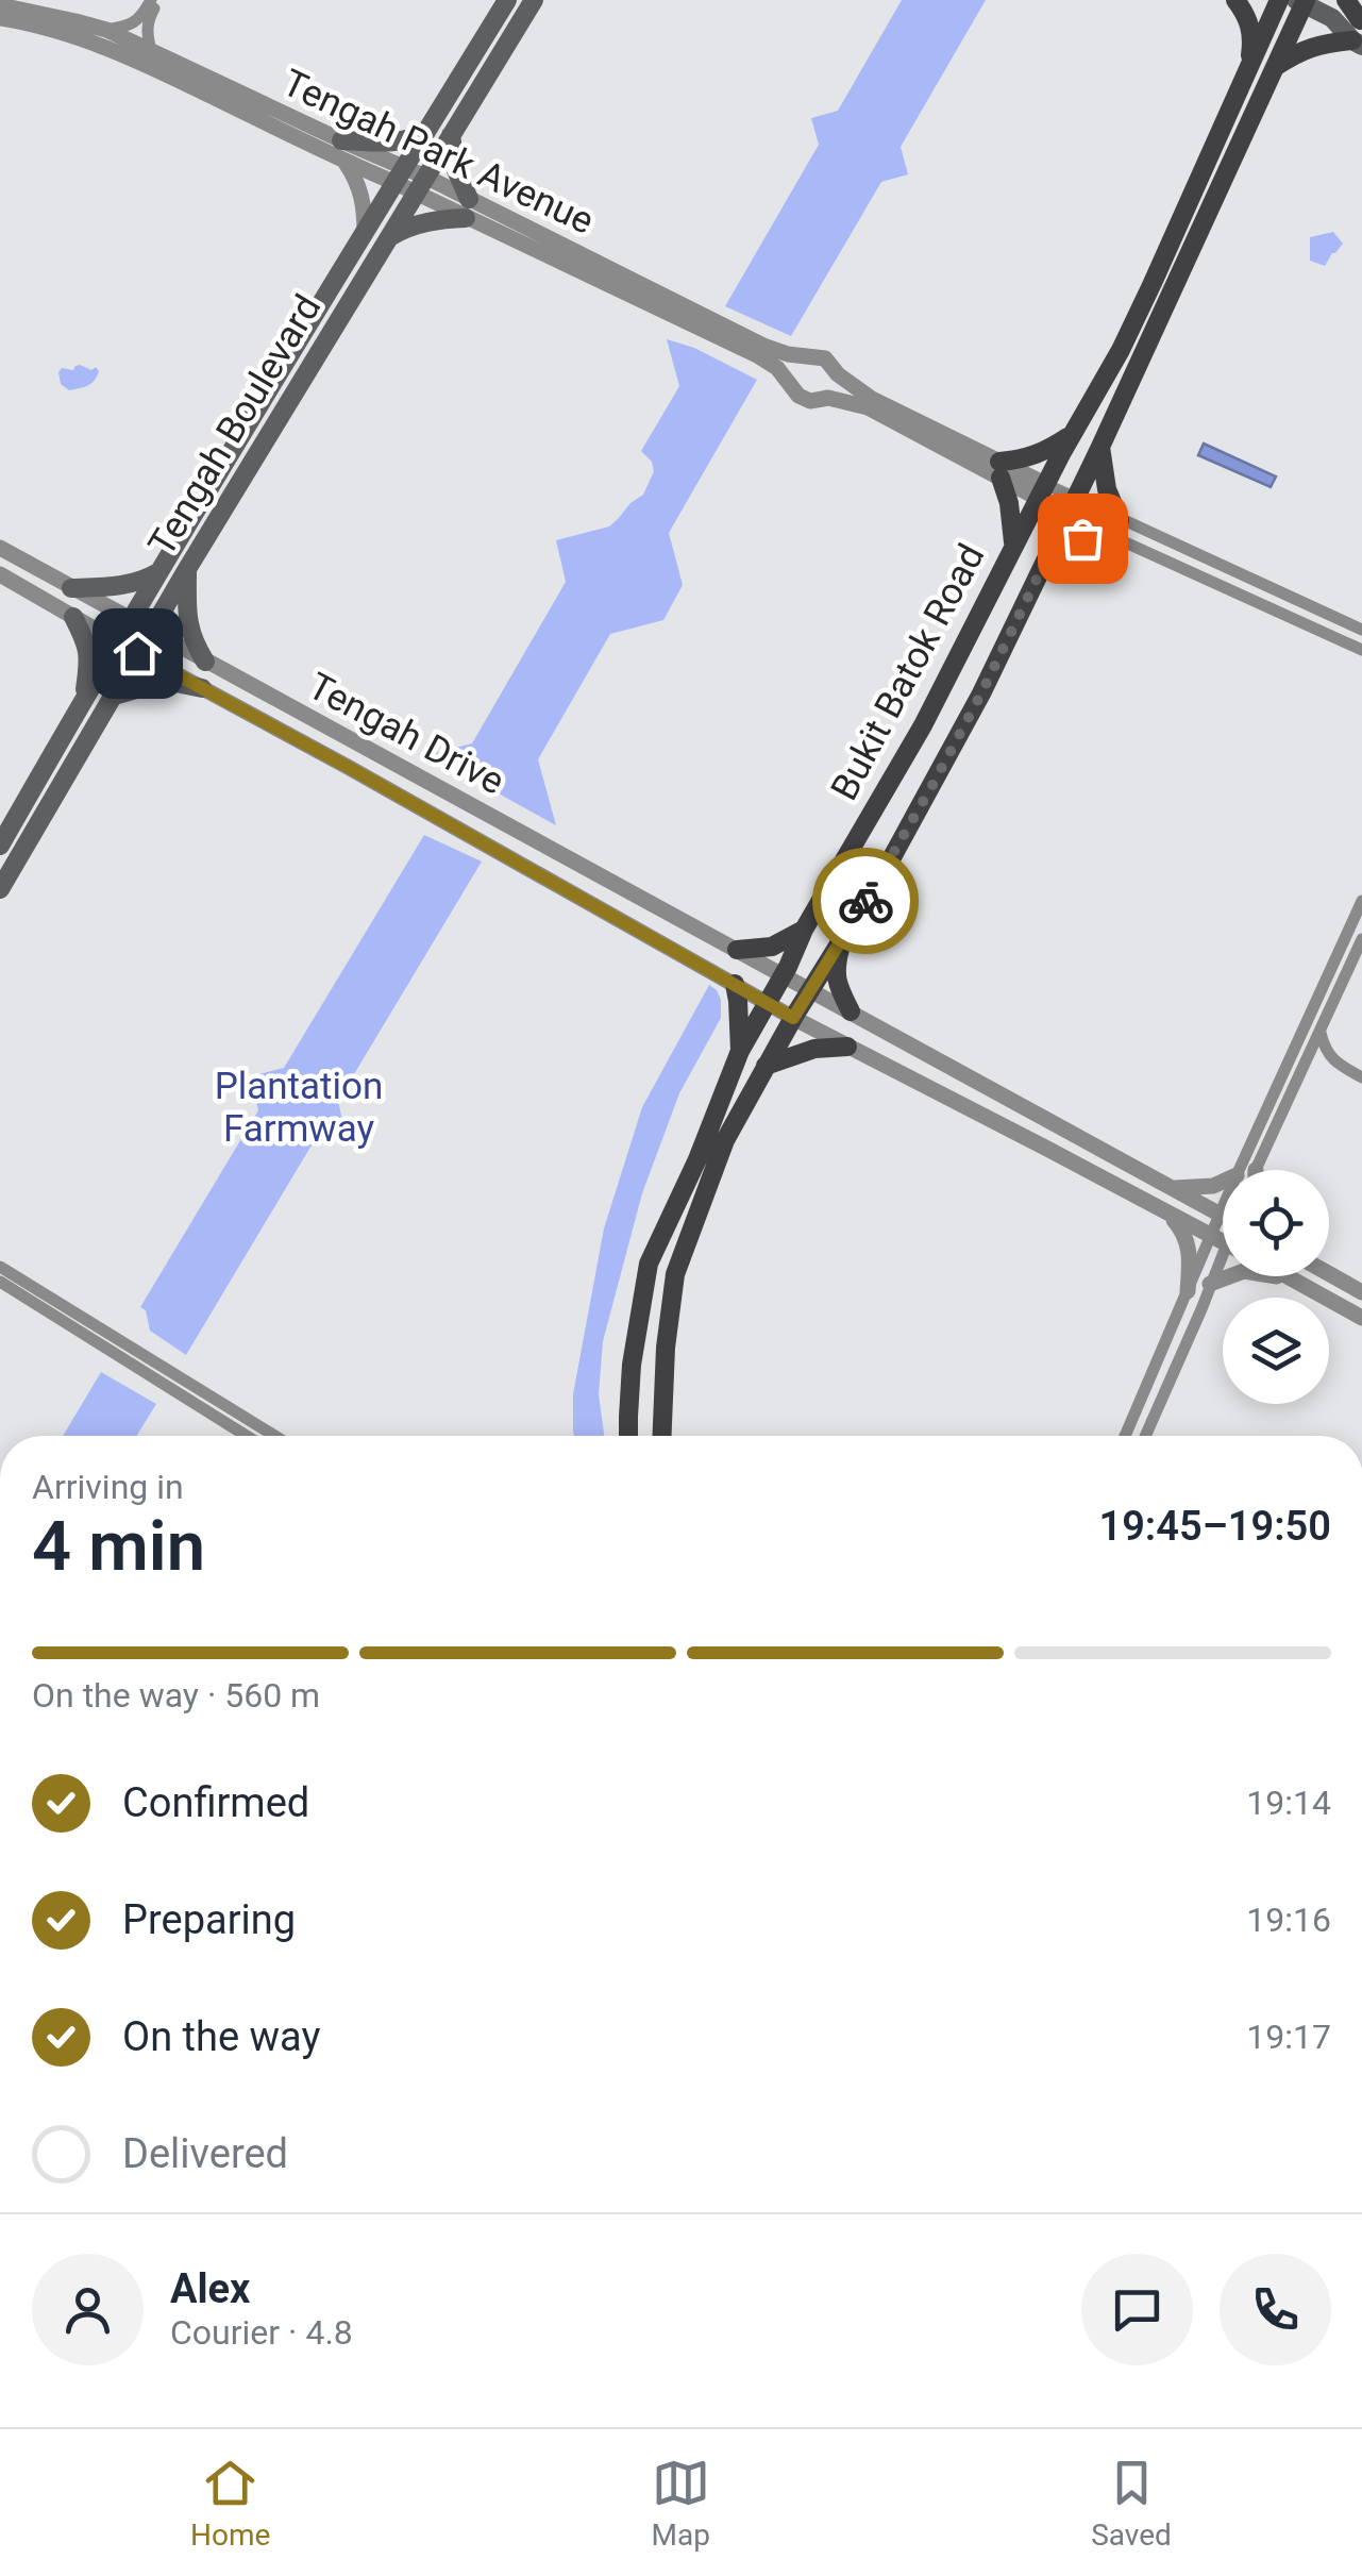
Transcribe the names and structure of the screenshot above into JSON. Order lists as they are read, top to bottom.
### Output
{
  "streets": {
    "main road": ["Tengah Boulevard", "Bukit Batok Road"],
    "street": ["Tengah Park Avenue", "Tengah Drive"]
  },
  "crossings": [
    ["Tengah Park Avenue", "Tengah Boulevard"],
    ["Tengah Park Avenue", "Bukit Batok Road"],
    ["Tengah Boulevard", "Tengah Drive"],
    ["Bukit Batok Road", "Tengah Drive"]
  ],
  "parks": ["Plantation Farmway"],
  "page": {
    "heading": ["4 min", "Arriving in", "19:45–19:50"],
    "panel": ["Alex", "Courier · 4.8"],
    "bar": "On the way · 560 m",
    "list": [
      ["Confirmed", "19:14"],
      ["Preparing", "19:16"],
      ["On the way", "19:17"],
      "Delivered"
    ],
    "tabs": ["Home", "Map", "Saved"]
  }
}
